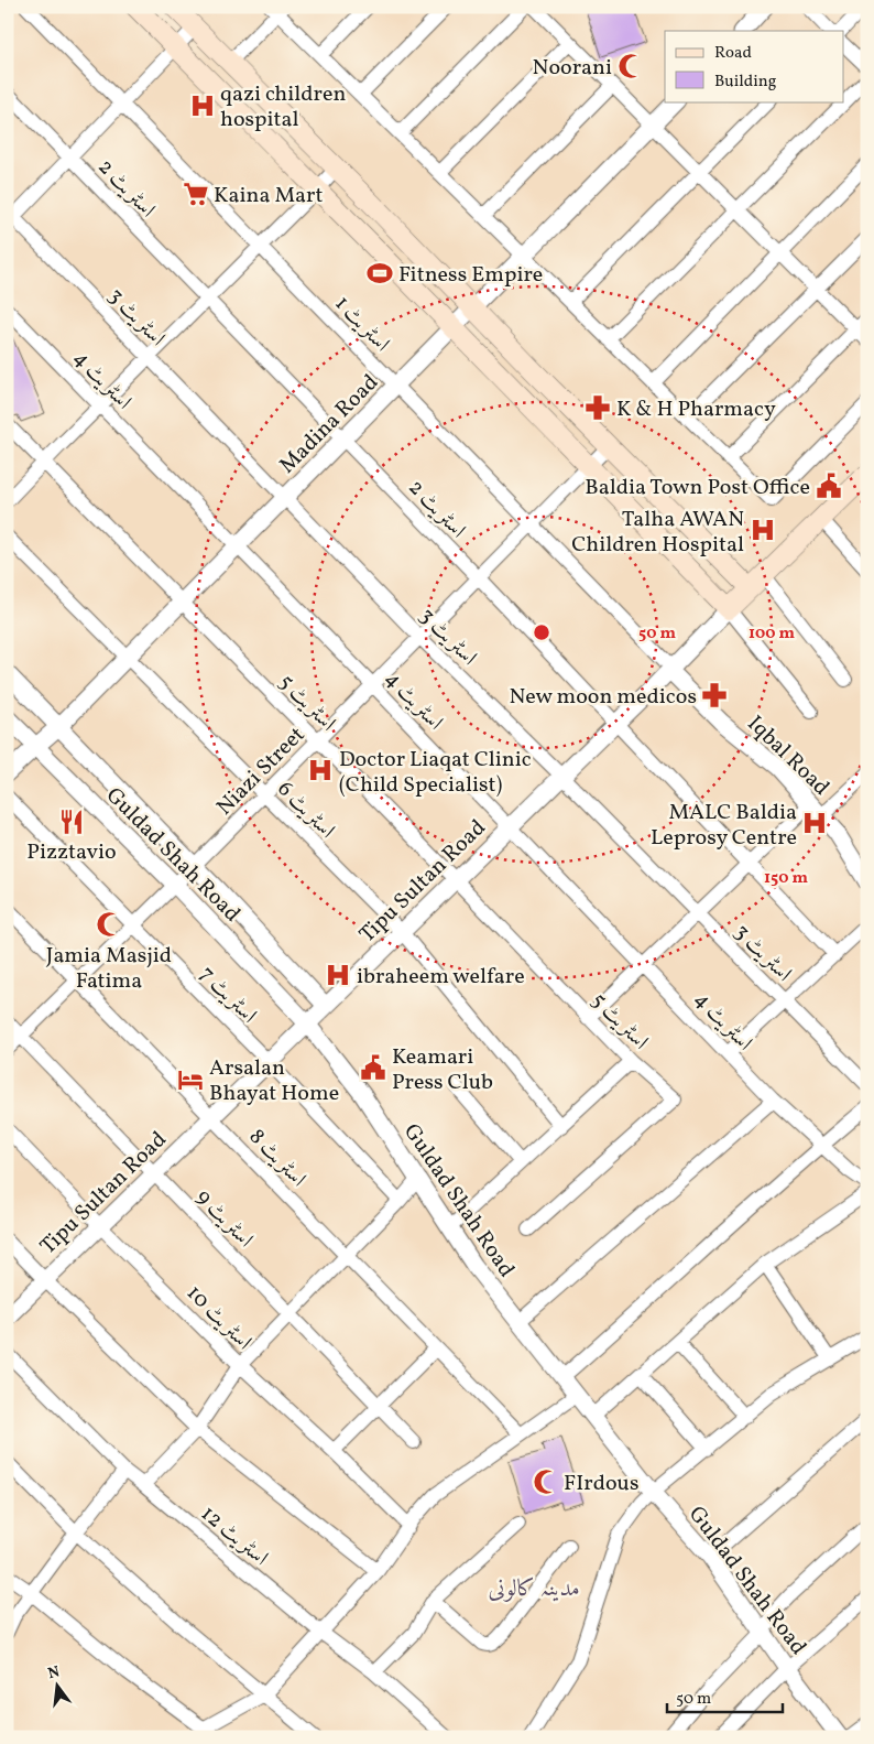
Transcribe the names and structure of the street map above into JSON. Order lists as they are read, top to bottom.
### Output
{
  "streets": {
    "main road": ["Tipu Sultan Road"],
    "street": [
      "اسٹریٹ 2",
      "اسٹریٹ 3",
      "اسٹریٹ 1",
      "اسٹریٹ 4",
      "Madina Road",
      "اسٹریٹ 5",
      "Iqbal Road",
      "Niazi Street",
      "اسٹریٹ 6",
      "Guldad Shah Road",
      "اسٹریٹ 7",
      "اسٹریٹ 8",
      "اسٹریٹ 9",
      "اسٹریٹ 10",
      "اسٹریٹ 12"
    ]
  },
  "crossings": [
    ["اسٹریٹ 2", "Madina Road"],
    ["اسٹریٹ 2", "Niazi Street"],
    ["اسٹریٹ 2", "Tipu Sultan Road"],
    ["اسٹریٹ 3", "Madina Road"],
    ["اسٹریٹ 3", "Niazi Street"],
    ["اسٹریٹ 3", "Tipu Sultan Road"],
    ["اسٹریٹ 1", "Madina Road"],
    ["اسٹریٹ 1", "Iqbal Road"],
    ["اسٹریٹ 1", "Niazi Street"],
    ["اسٹریٹ 1", "Tipu Sultan Road"],
    ["اسٹریٹ 4", "Madina Road"],
    ["اسٹریٹ 4", "Niazi Street"],
    ["اسٹریٹ 4", "Tipu Sultan Road"],
    ["Madina Road", "اسٹریٹ 5"],
    ["Madina Road", "اسٹریٹ 6"],
    ["Madina Road", "Guldad Shah Road"],
    ["اسٹریٹ 5", "Niazi Street"],
    ["اسٹریٹ 5", "Tipu Sultan Road"],
    ["Iqbal Road", "Tipu Sultan Road"],
    ["Niazi Street", "اسٹریٹ 6"],
    ["Niazi Street", "Guldad Shah Road"],
    ["Niazi Street", "اسٹریٹ 7"],
    ["Niazi Street", "اسٹریٹ 8"],
    ["Niazi Street", "اسٹریٹ 9"],
    ["اسٹریٹ 6", "Tipu Sultan Road"],
    ["Guldad Shah Road", "Tipu Sultan Road"],
    ["Tipu Sultan Road", "اسٹریٹ 7"],
    ["Tipu Sultan Road", "اسٹریٹ 8"],
    ["Tipu Sultan Road", "اسٹریٹ 9"],
    ["Tipu Sultan Road", "اسٹریٹ 10"]
  ],
  "districts": ["مدینہ کالونی"],
  "places": {
    "mosque": ["Noorani", "Jamia Masjid Fatima", "FIrdous"],
    "hospital": [
      "qazi children hospital",
      "Talha AWAN Children Hospital",
      "Doctor Liaqat Clinic (Child Specialist)",
      "MALC Baldia Leprosy Centre",
      "ibraheem welfare"
    ],
    "supermarket": ["Kaina Mart"],
    "sports": ["Fitness Empire"],
    "pharmacy": ["K & H Pharmacy", "New moon medicos"],
    "public building": ["Baldia Town Post Office", "Keamari Press Club"],
    "restaurant": ["Pizztavio"],
    "hotel": ["Arsalan Bhayat Home"]
  },
  "legend": ["Road", "Building"],
  "scale_bar": "50 m",
  "north": "top",
  "rings": ["50 m", "100 m", "150 m"]
}
